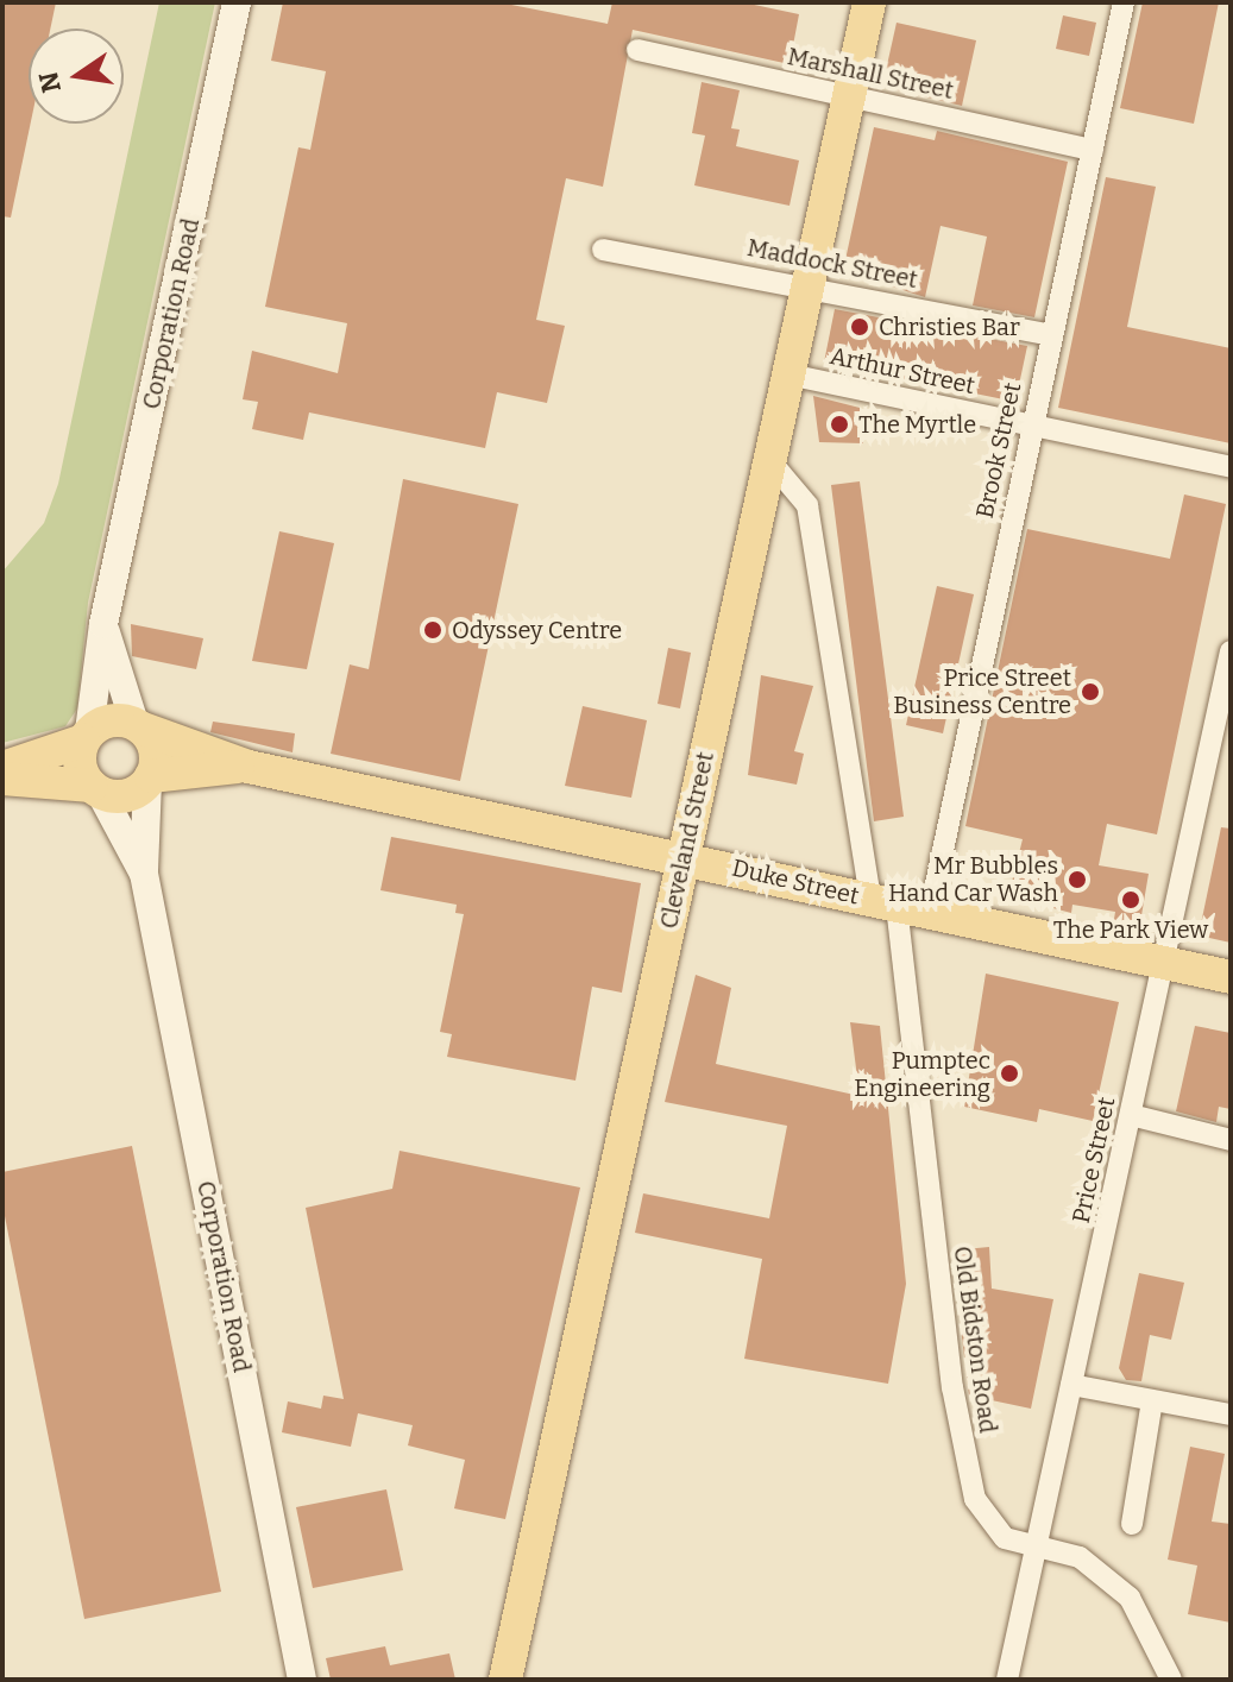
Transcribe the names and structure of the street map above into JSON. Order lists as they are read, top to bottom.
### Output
{
  "streets": {
    "main road": ["Corporation Road", "Cleveland Street", "Duke Street"],
    "street": [
      "Marshall Street",
      "Maddock Street",
      "Arthur Street",
      "Brook Street",
      "Price Street",
      "Old Bidston Road"
    ]
  },
  "crossings": [
    ["Marshall Street", "Brook Street"],
    ["Marshall Street", "Cleveland Street"],
    ["Maddock Street", "Brook Street"],
    ["Maddock Street", "Cleveland Street"],
    ["Corporation Road", "Duke Street"],
    ["Arthur Street", "Brook Street"],
    ["Arthur Street", "Cleveland Street"],
    ["Brook Street", "Duke Street"],
    ["Cleveland Street", "Duke Street"],
    ["Cleveland Street", "Old Bidston Road"],
    ["Duke Street", "Price Street"],
    ["Duke Street", "Old Bidston Road"],
    ["Price Street", "Old Bidston Road"]
  ],
  "places": [
    "Christies Bar",
    "The Myrtle",
    "Odyssey Centre",
    "Price Street Business Centre",
    "Mr Bubbles Hand Car Wash",
    "The Park View",
    "Pumptec Engineering"
  ],
  "north": "left"
}
